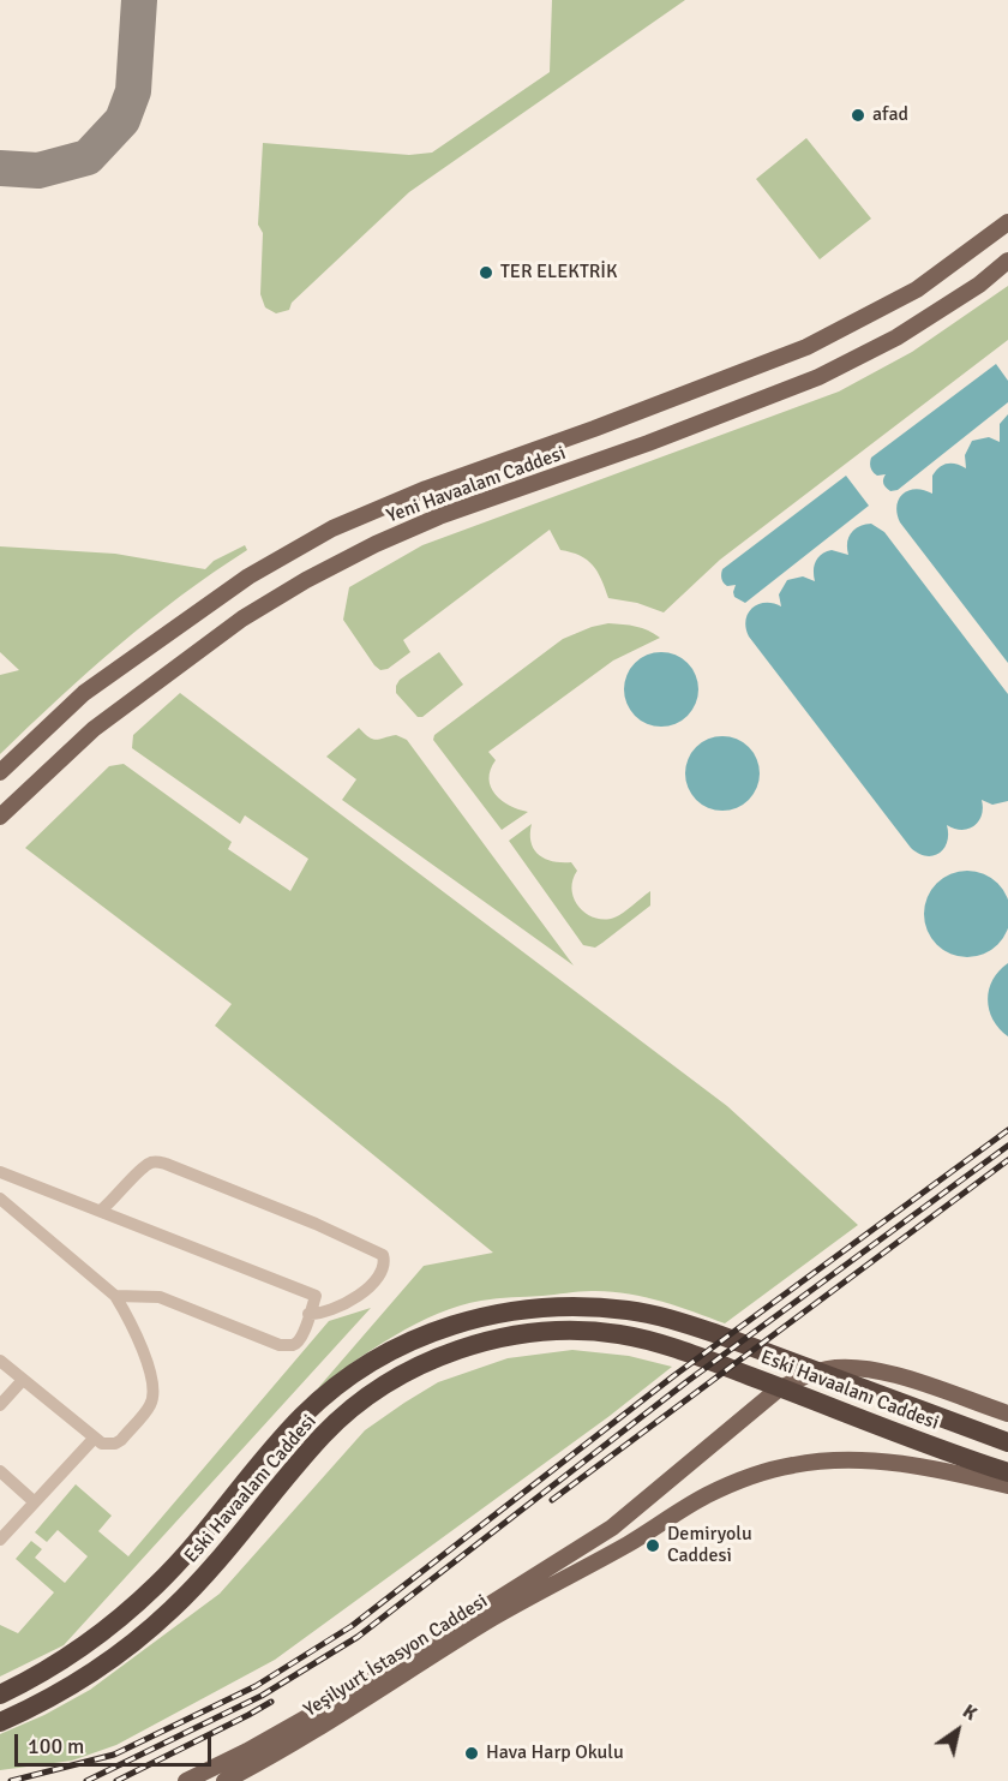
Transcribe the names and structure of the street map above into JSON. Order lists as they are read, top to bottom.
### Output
{
  "streets": {
    "highway": ["Eski Havaalanı Caddesi"],
    "main road": ["Yeni Havaalanı Caddesi", "Yeşilyurt İstasyon Caddesi"]
  },
  "places": [
    "afad",
    "TER ELEKTRİK",
    "Demiryolu Caddesi",
    "Hava Harp Okulu"
  ],
  "scale_bar": "100 m",
  "north": "top right"
}
